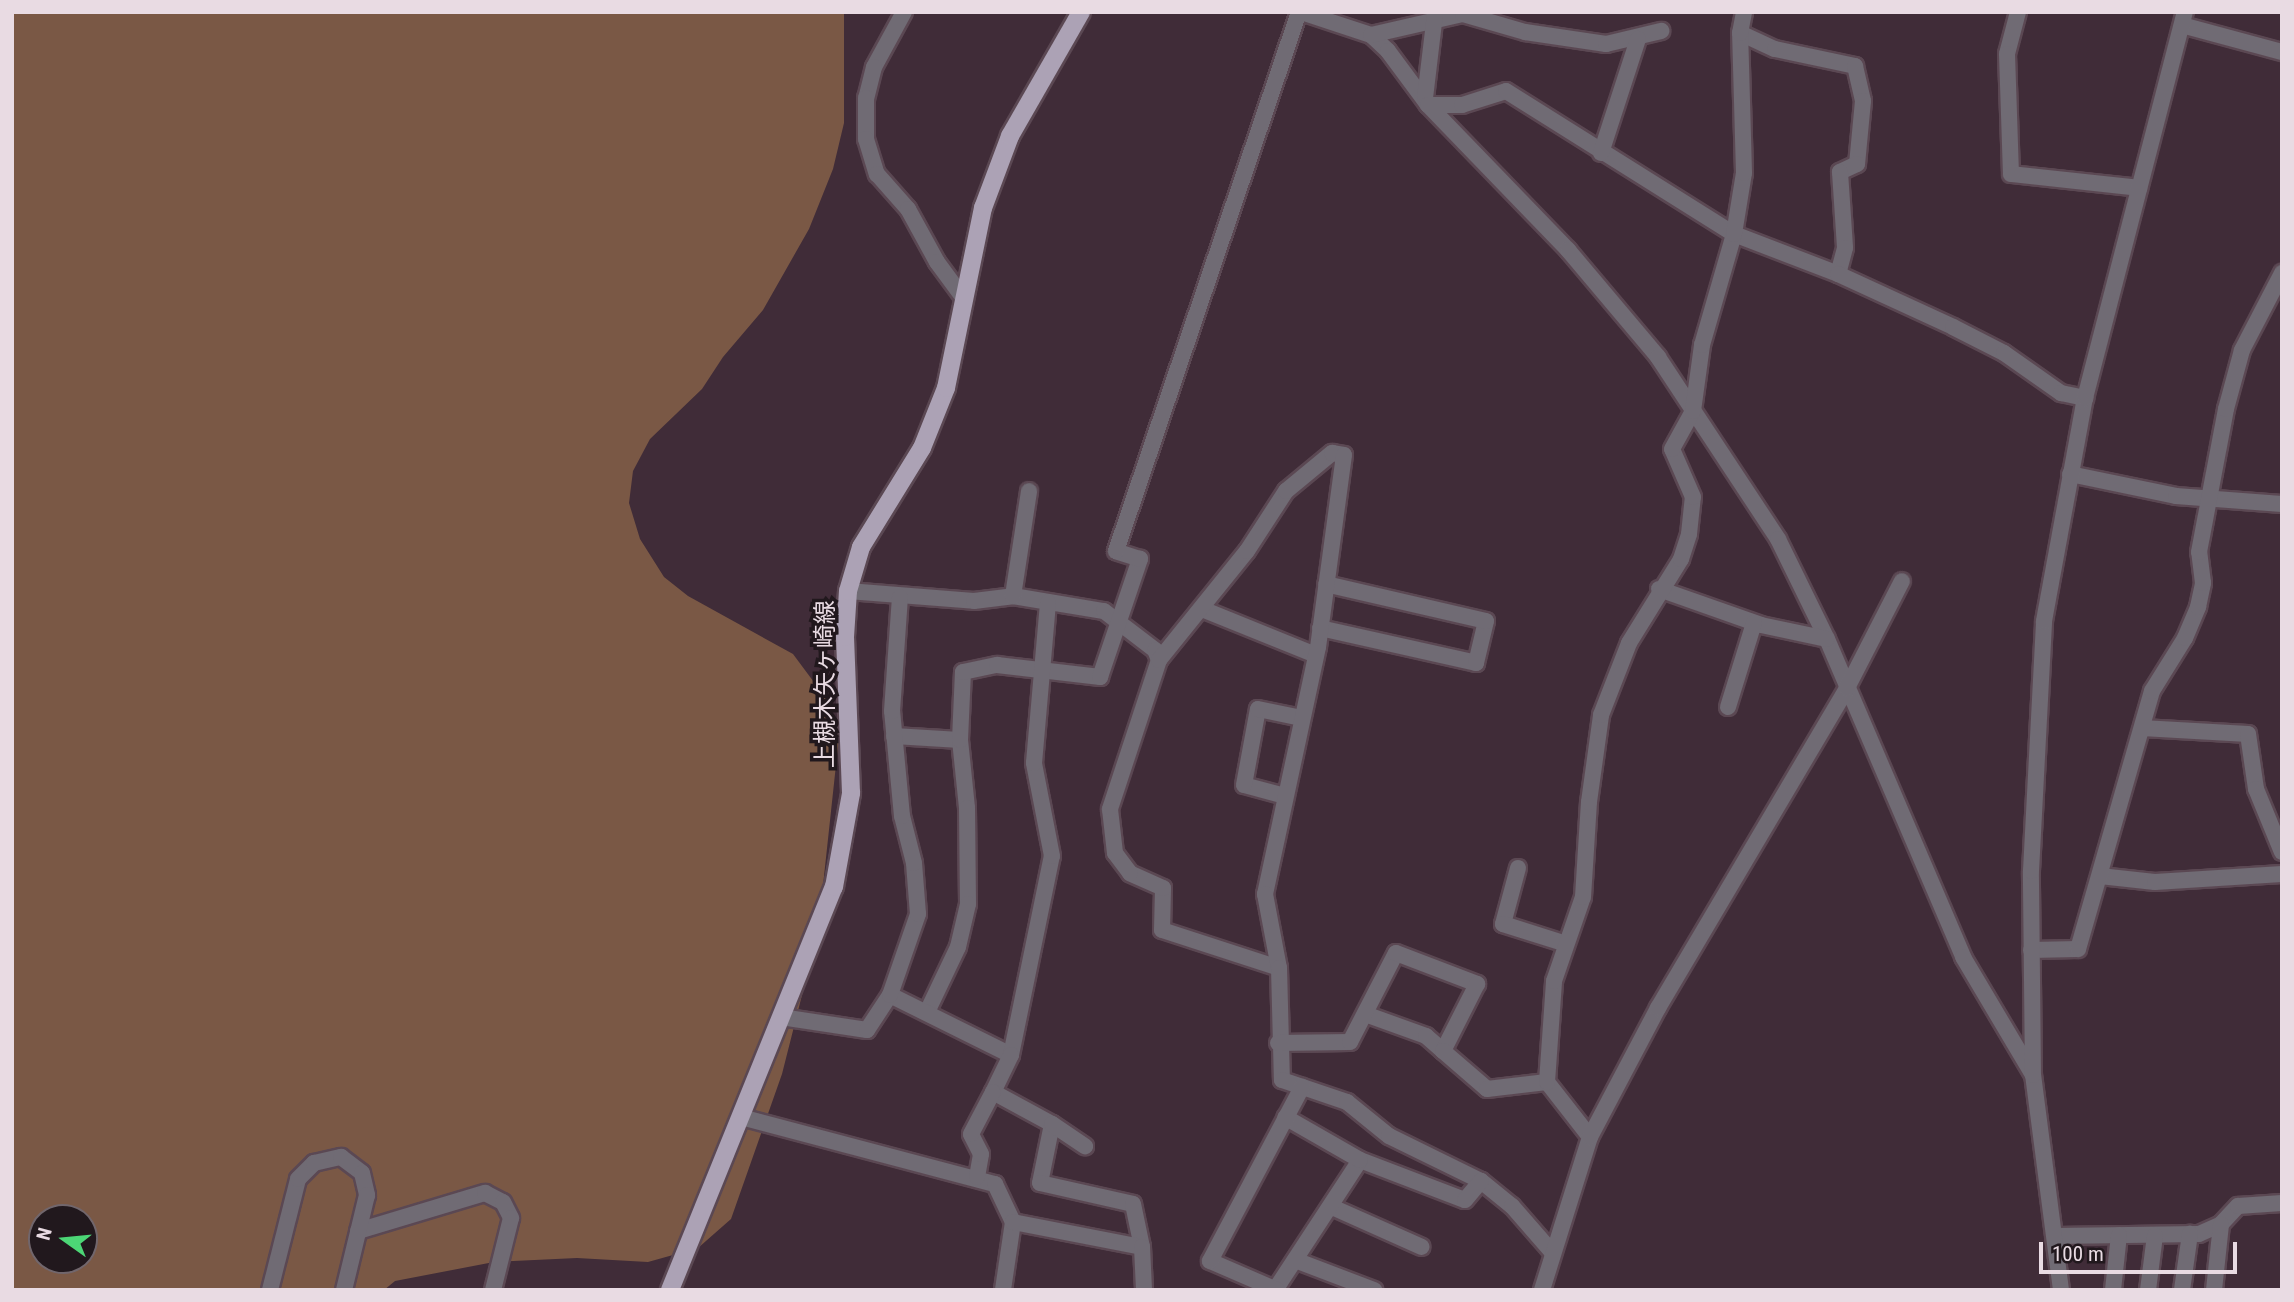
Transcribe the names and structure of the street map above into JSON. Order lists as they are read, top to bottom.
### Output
{
  "streets": {
    "main road": ["上槻木矢ヶ崎線"]
  },
  "scale_bar": "100 m",
  "north": "left"
}
